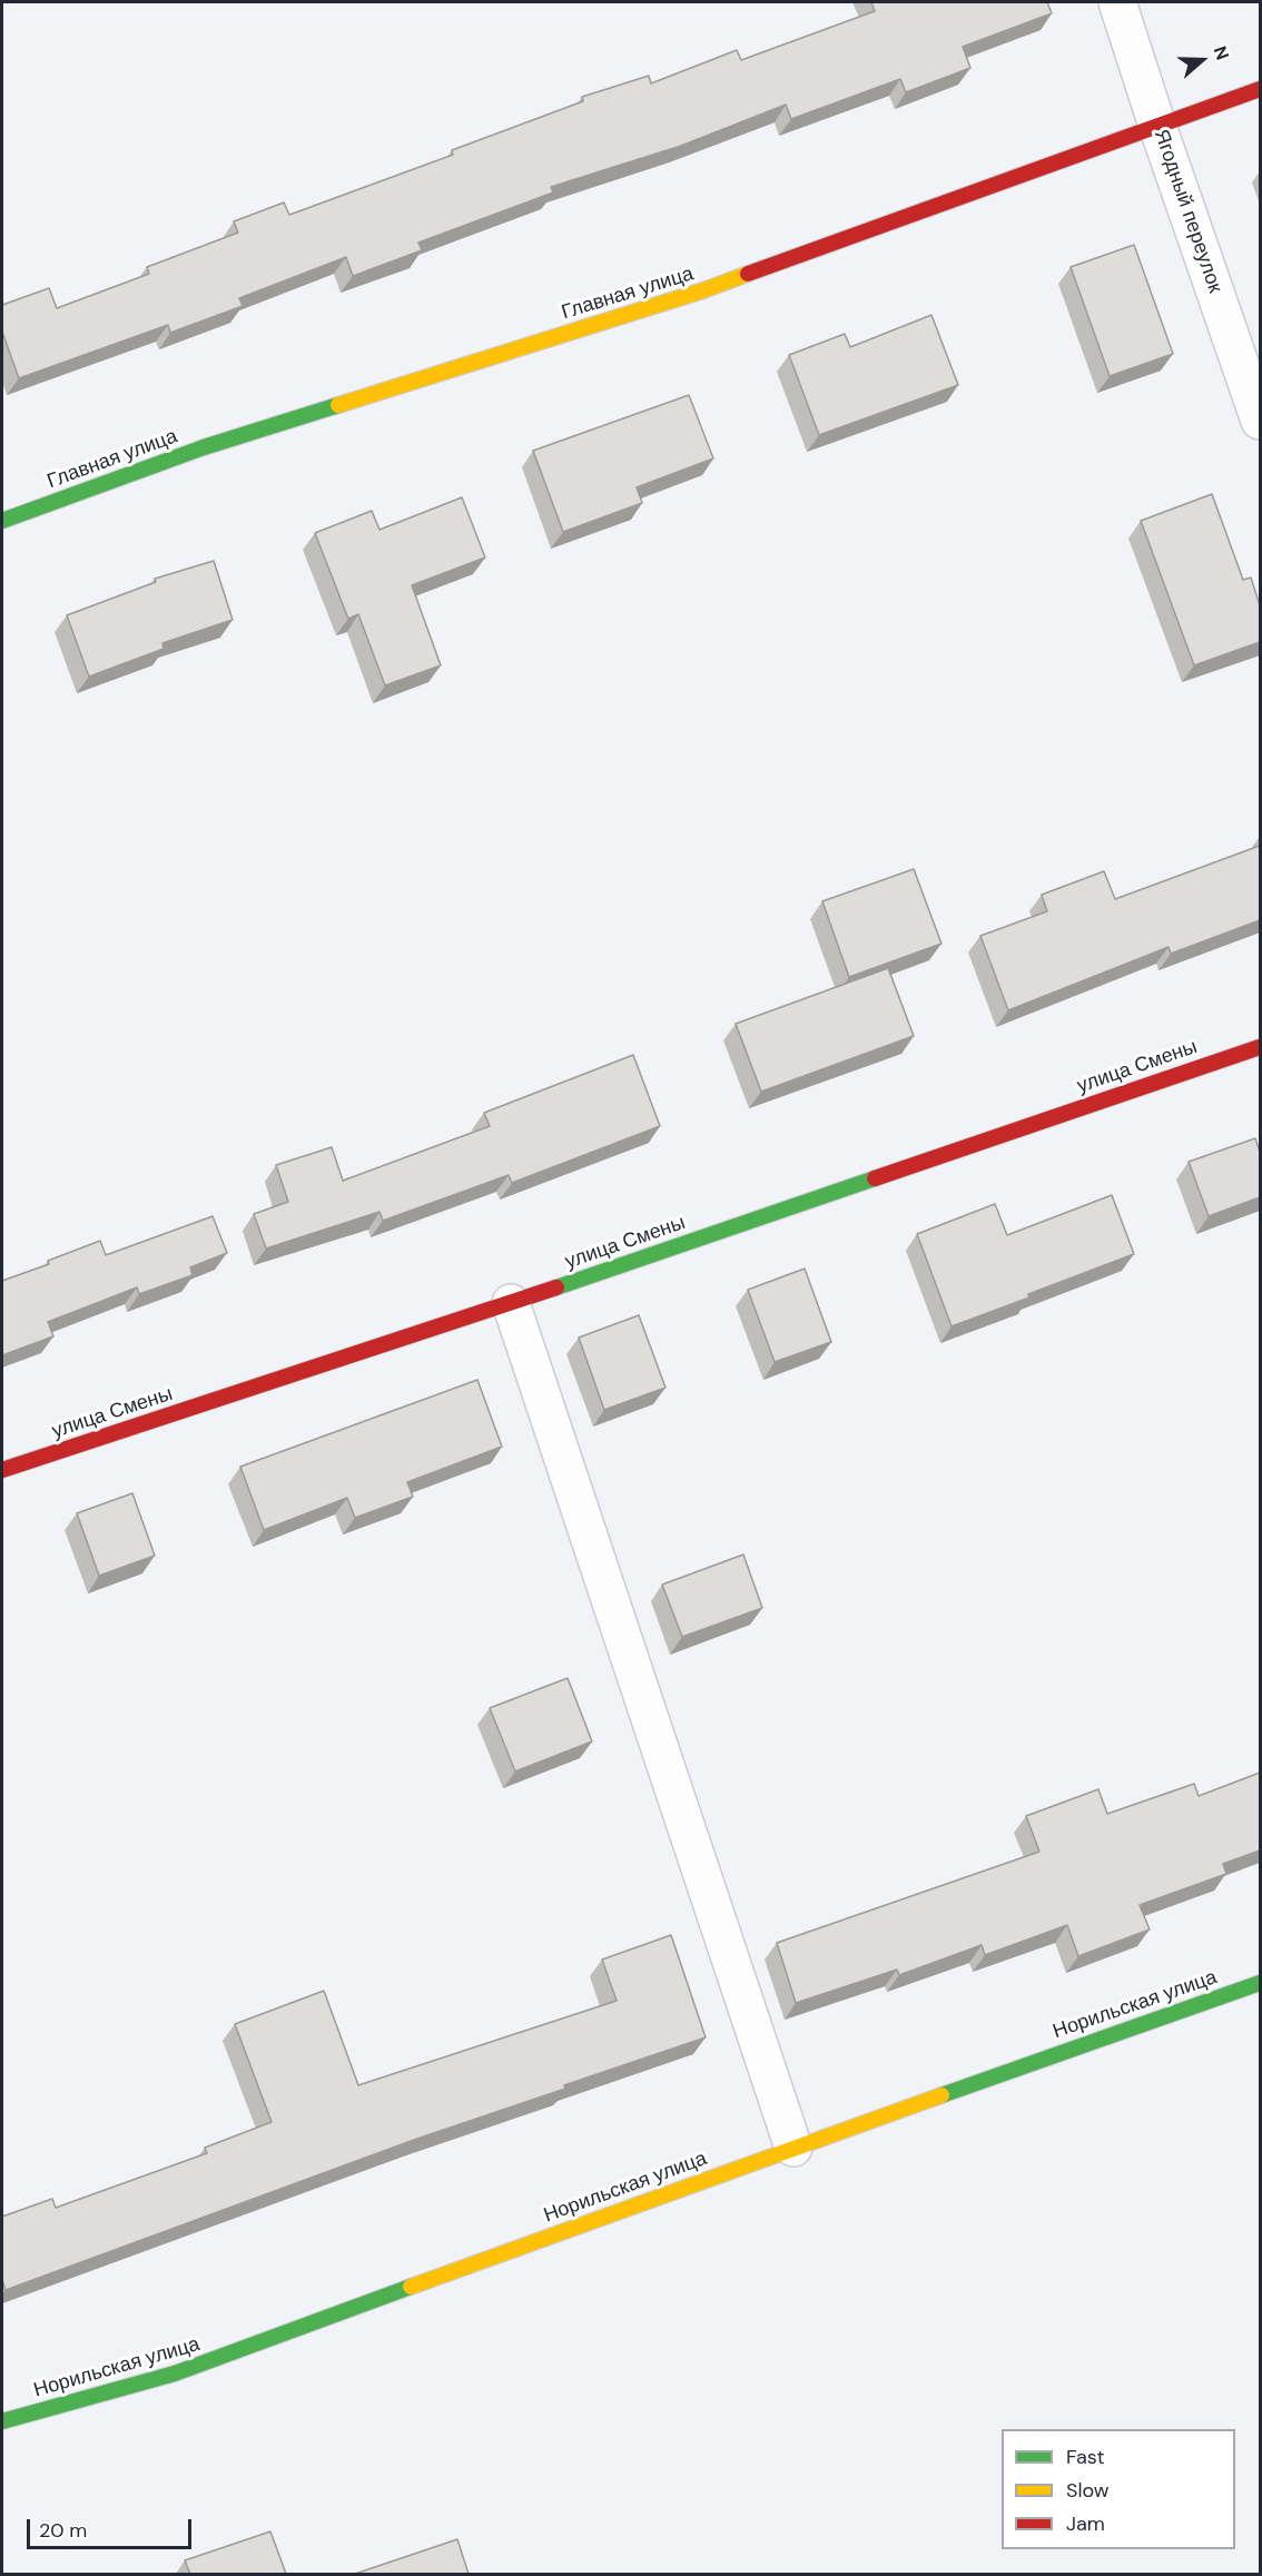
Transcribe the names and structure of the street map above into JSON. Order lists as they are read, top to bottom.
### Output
{
  "streets": {
    "street": [
      "Ягодный переулок",
      "Главная улица",
      "улица Смены",
      "Норильская улица"
    ]
  },
  "crossings": [
    ["Ягодный переулок", "Главная улица"]
  ],
  "legend": ["Fast", "Slow", "Jam"],
  "scale_bar": "20 m",
  "north": "right"
}
